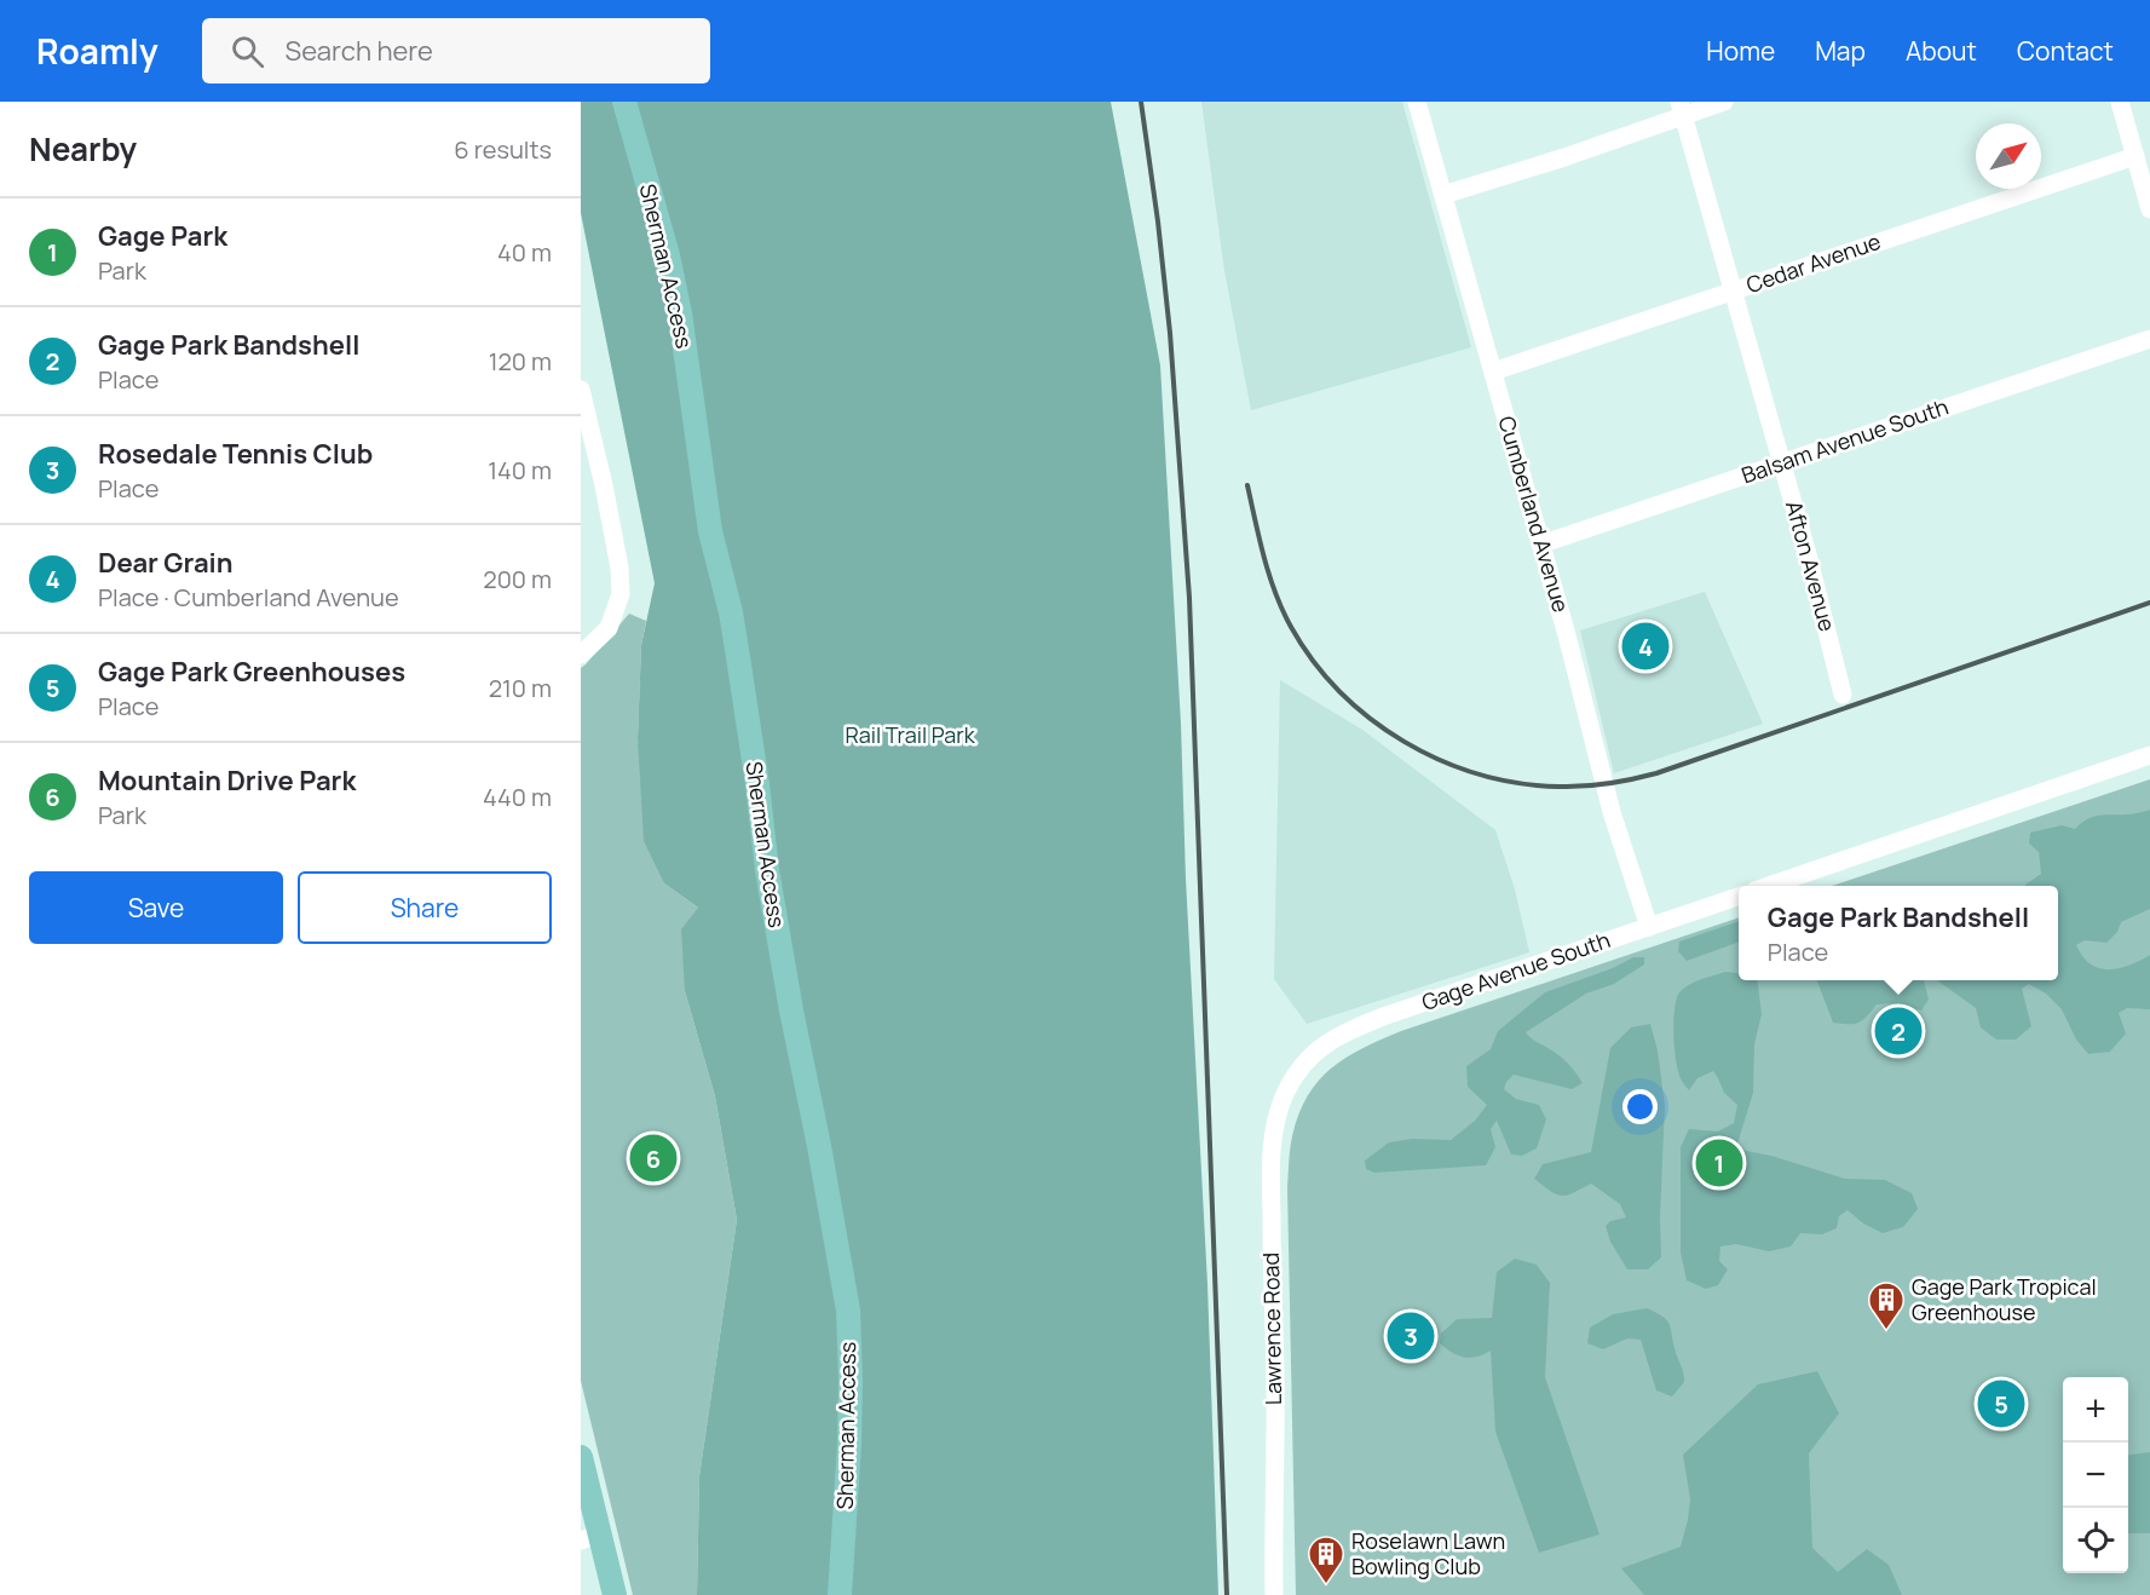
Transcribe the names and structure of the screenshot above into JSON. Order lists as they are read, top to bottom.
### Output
{
  "streets": {
    "main road": ["Sherman Access"],
    "street": [
      "Cedar Avenue",
      "Balsam Avenue South",
      "Cumberland Avenue",
      "Afton Avenue",
      "Gage Avenue South",
      "Lawrence Road"
    ]
  },
  "crossings": [
    ["Cedar Avenue", "Cumberland Avenue"],
    ["Cedar Avenue", "Afton Avenue"],
    ["Balsam Avenue South", "Cumberland Avenue"],
    ["Balsam Avenue South", "Afton Avenue"],
    ["Cumberland Avenue", "Gage Avenue South"],
    ["Gage Avenue South", "Lawrence Road"]
  ],
  "parks": ["Rail Trail Park"],
  "places": {
    "building": ["Gage Park Tropical Greenhouse", "Roselawn Lawn Bowling Club"]
  },
  "north": "top right",
  "page": {
    "header": "Roamly",
    "search": "Search here",
    "nav": [
      "Home",
      "Map",
      "About",
      "Contact"
    ],
    "heading": ["Nearby", "6 results"],
    "list": [
      {
        "mark": "1",
        "name": "Gage Park",
        "note": "Park",
        "value": "40 m"
      },
      {
        "mark": "2",
        "name": "Gage Park Bandshell",
        "note": "Place",
        "value": "120 m"
      },
      {
        "mark": "3",
        "name": "Rosedale Tennis Club",
        "note": "Place",
        "value": "140 m"
      },
      {
        "mark": "4",
        "name": "Dear Grain",
        "note": "Place · Cumberland Avenue",
        "value": "200 m"
      },
      {
        "mark": "5",
        "name": "Gage Park Greenhouses",
        "note": "Place",
        "value": "210 m"
      },
      {
        "mark": "6",
        "name": "Mountain Drive Park",
        "note": "Park",
        "value": "440 m"
      }
    ],
    "pins": [
      "4",
      "2",
      "6",
      "1",
      "3",
      "5"
    ],
    "buttons": ["Save", "Share"],
    "popup": ["Gage Park Bandshell", "Place"],
    "map_buttons": ["+", "−"]
  }
}
